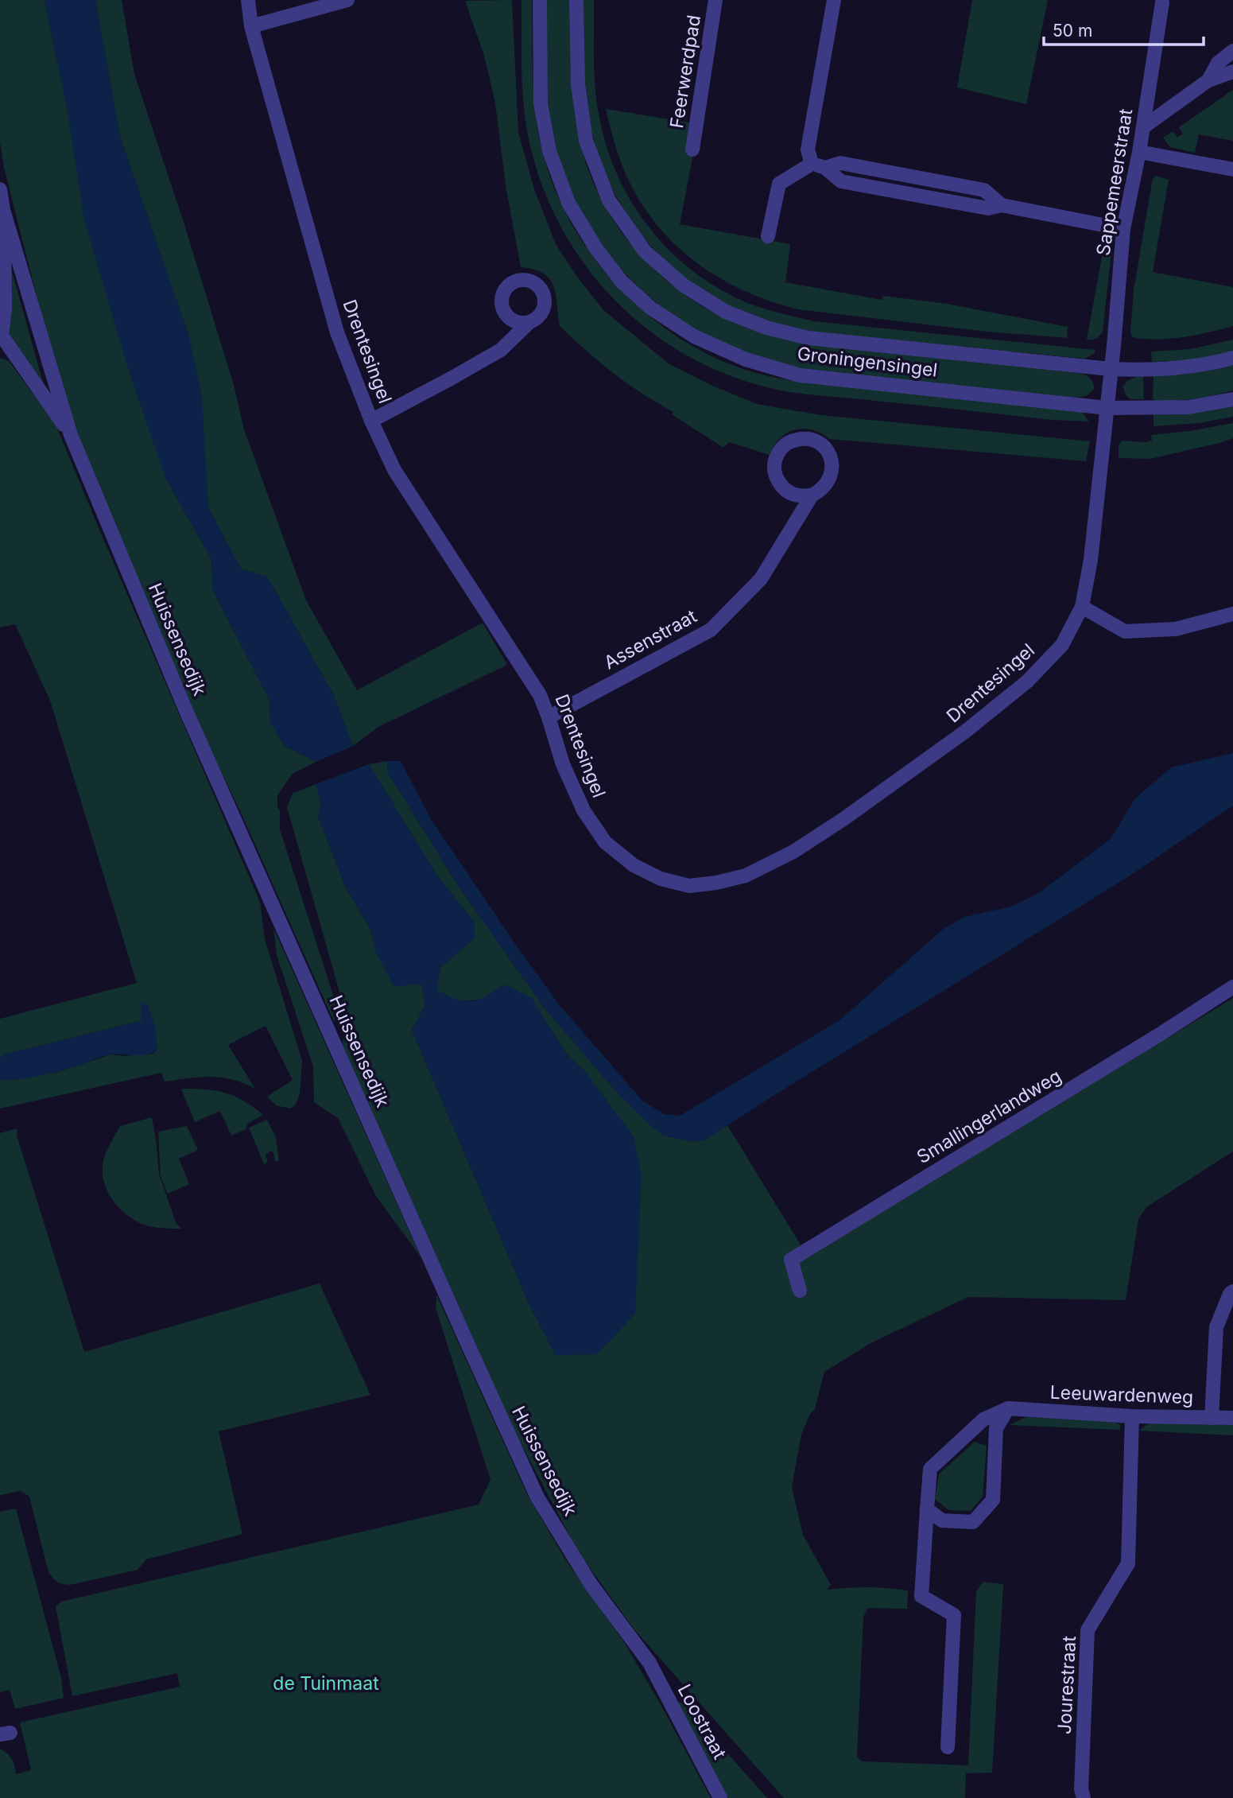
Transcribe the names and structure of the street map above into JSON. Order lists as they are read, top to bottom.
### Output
{
  "streets": {
    "street": [
      "Feerwerdpad",
      "Sappemeerstraat",
      "Drentesingel",
      "Groningensingel",
      "Huissensedijk",
      "Assenstraat",
      "Smallingerlandweg",
      "Leeuwardenweg",
      "Jourestraat",
      "Loostraat"
    ]
  },
  "crossings": [
    ["Sappemeerstraat", "Drentesingel"],
    ["Sappemeerstraat", "Groningensingel"],
    ["Drentesingel", "Groningensingel"],
    ["Drentesingel", "Assenstraat"],
    ["Huissensedijk", "Loostraat"],
    ["Leeuwardenweg", "Jourestraat"]
  ],
  "parks": ["de Tuinmaat"],
  "scale_bar": "50 m"
}
